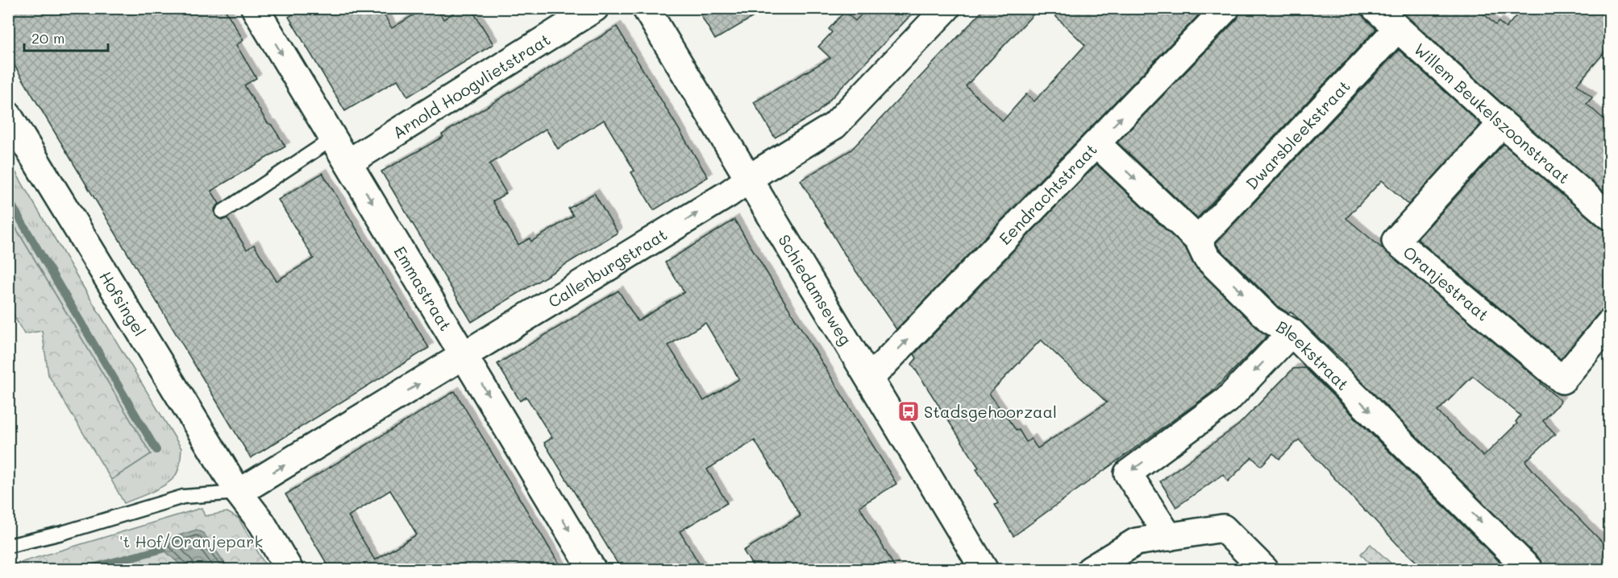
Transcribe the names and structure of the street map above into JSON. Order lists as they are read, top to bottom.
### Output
{
  "streets": {
    "street": [
      "Arnold Hoogvlietstraat",
      "Willem Beukelszoonstraat",
      "Dwarsbleekstraat",
      "Eendrachtstraat",
      "Callenburgstraat",
      "Oranjestraat",
      "Emmastraat",
      "Schiedamseweg",
      "Hofsingel",
      "Bleekstraat"
    ]
  },
  "crossings": [
    ["Arnold Hoogvlietstraat", "Emmastraat"],
    ["Willem Beukelszoonstraat", "Dwarsbleekstraat"],
    ["Willem Beukelszoonstraat", "Oranjestraat"],
    ["Dwarsbleekstraat", "Bleekstraat"],
    ["Eendrachtstraat", "Schiedamseweg"],
    ["Eendrachtstraat", "Bleekstraat"],
    ["Callenburgstraat", "Emmastraat"],
    ["Callenburgstraat", "Schiedamseweg"],
    ["Callenburgstraat", "Hofsingel"]
  ],
  "one_way": [
    "Eendrachtstraat",
    "Callenburgstraat",
    "Emmastraat",
    "Bleekstraat"
  ],
  "parks": ["'t Hof/Oranjepark"],
  "places": {
    "bus stop": ["Stadsgehoorzaal"]
  },
  "scale_bar": "20 m"
}
